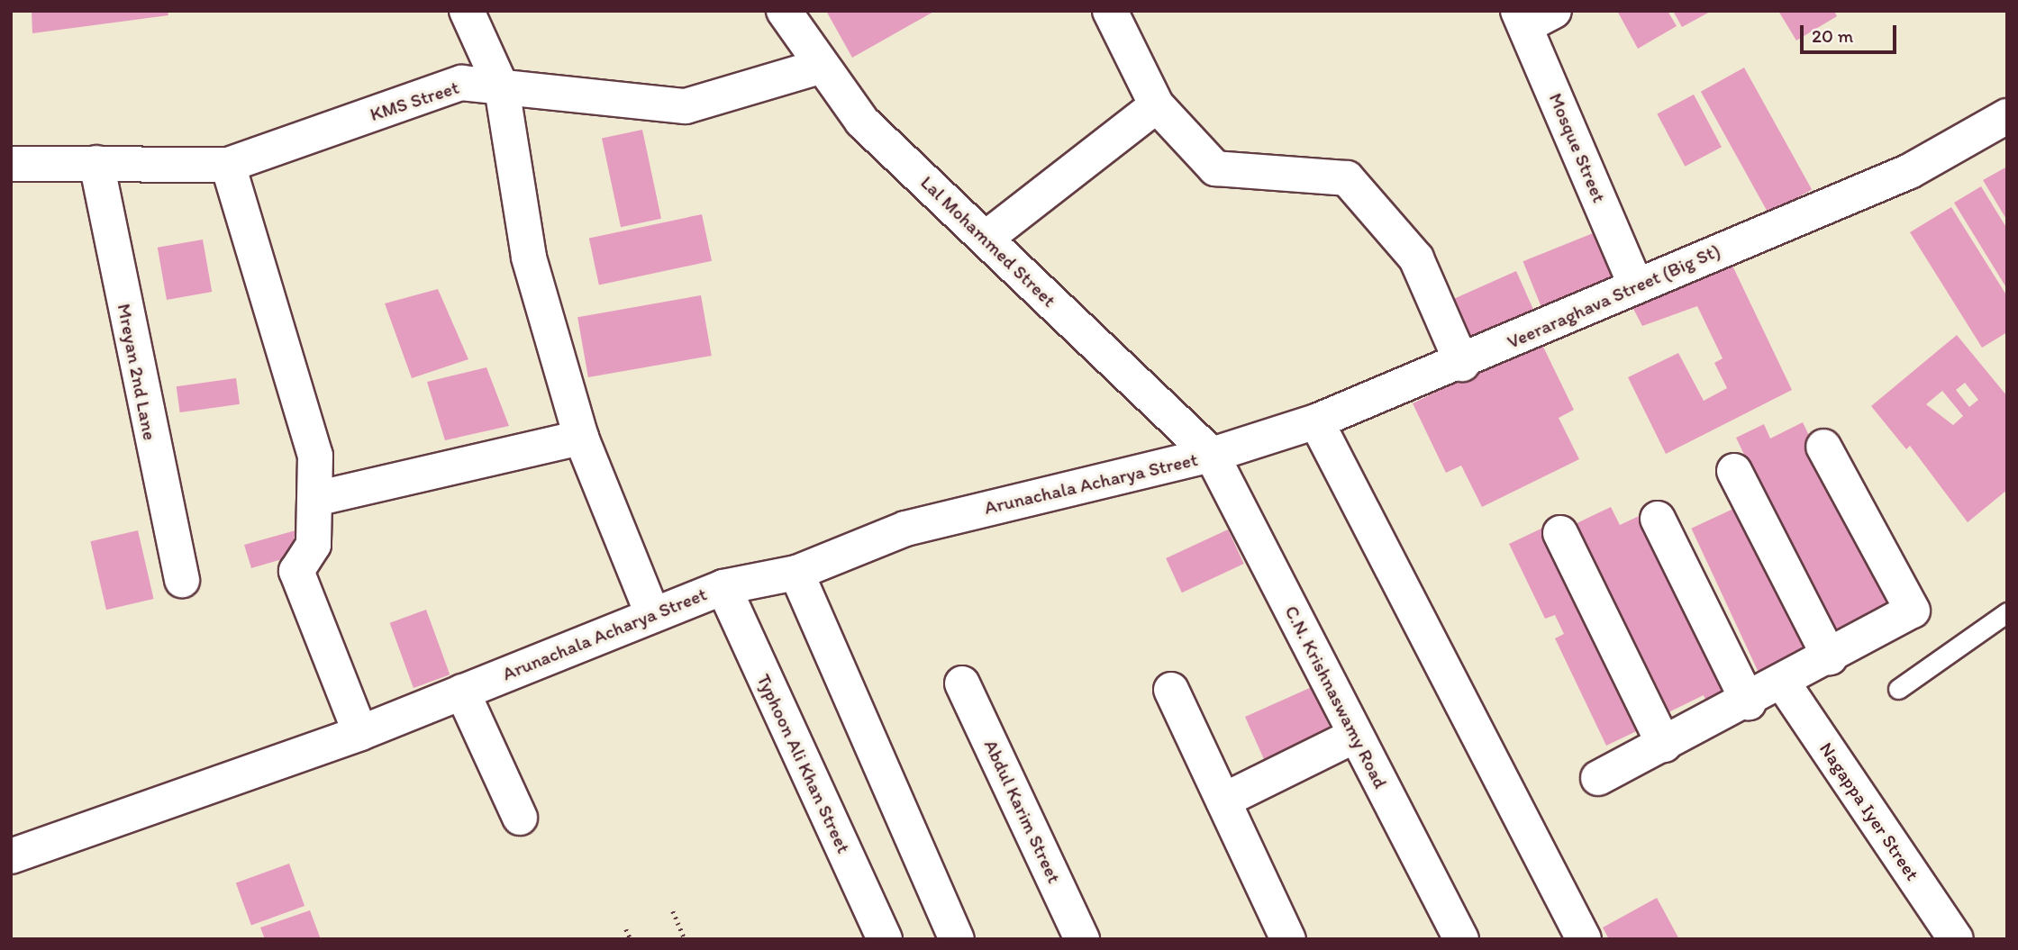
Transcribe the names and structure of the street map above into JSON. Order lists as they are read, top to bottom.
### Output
{
  "streets": {
    "street": [
      "KMS Street",
      "Mosque Street",
      "Lal Mohammed Street",
      "Veeraraghava Street (Big St)",
      "Mreyan 2nd Lane",
      "Arunachala Acharya Street",
      "C.N. Krishnaswamy Road",
      "Typhoon Ali Khan Street",
      "Abdul Karim Street",
      "Nagappa Iyer Street"
    ]
  },
  "crossings": [
    ["KMS Street", "Lal Mohammed Street"],
    ["KMS Street", "Mreyan 2nd Lane"],
    ["Mosque Street", "Veeraraghava Street (Big St)"],
    ["Lal Mohammed Street", "Veeraraghava Street (Big St)"],
    ["Lal Mohammed Street", "Arunachala Acharya Street"],
    ["Lal Mohammed Street", "C.N. Krishnaswamy Road"],
    ["Veeraraghava Street (Big St)", "Arunachala Acharya Street"],
    ["Veeraraghava Street (Big St)", "C.N. Krishnaswamy Road"],
    ["Arunachala Acharya Street", "C.N. Krishnaswamy Road"],
    ["Arunachala Acharya Street", "Typhoon Ali Khan Street"]
  ],
  "scale_bar": "20 m"
}
